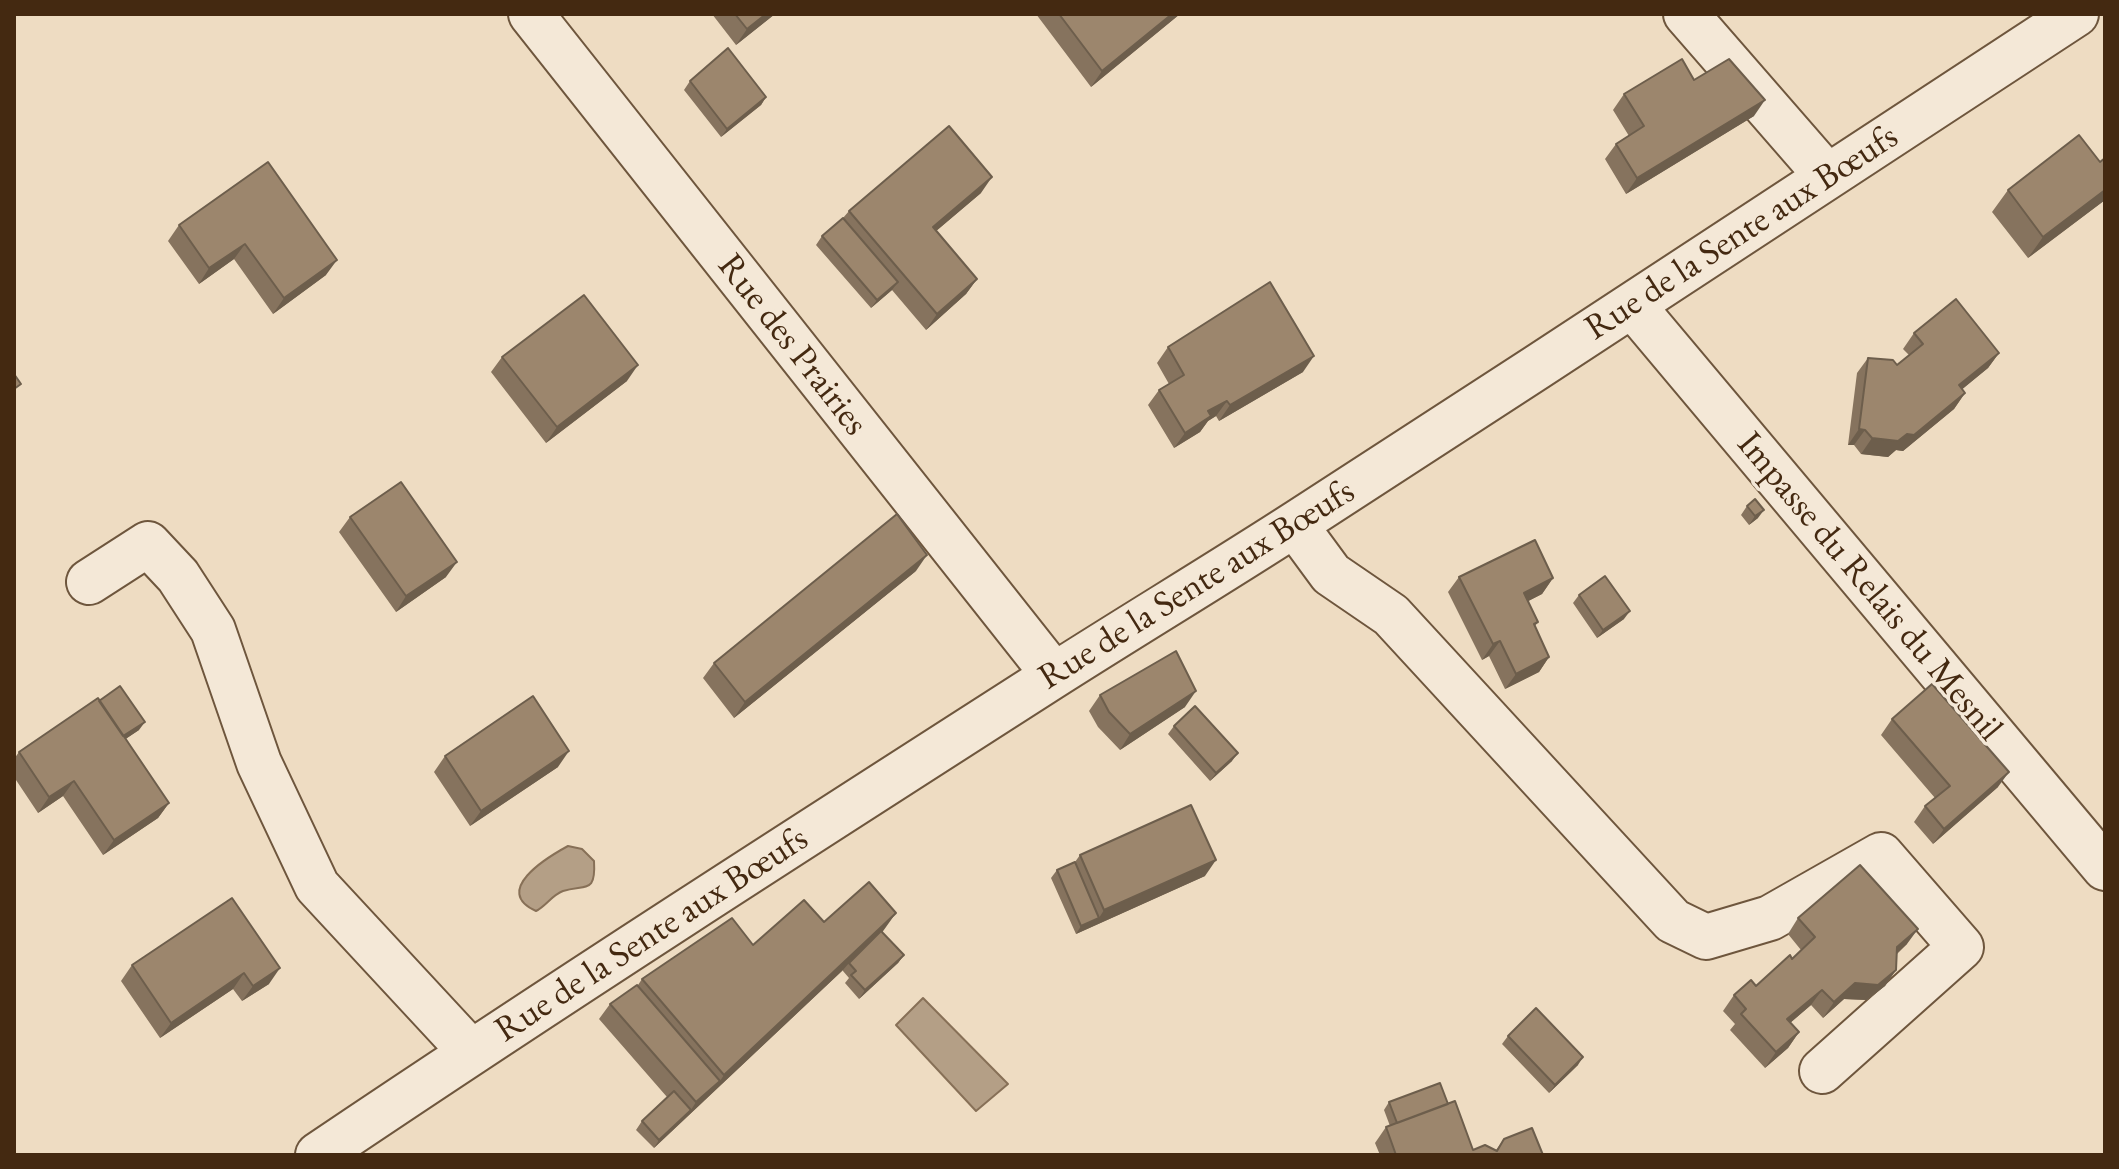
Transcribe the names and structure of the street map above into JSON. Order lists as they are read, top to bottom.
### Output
{
  "streets": {
    "street": ["Rue de la Sente aux Bœufs", "Rue des Prairies", "Impasse du Relais du Mesnil"]
  },
  "crossings": [
    ["Rue de la Sente aux Bœufs", "Rue des Prairies"],
    ["Rue de la Sente aux Bœufs", "Impasse du Relais du Mesnil"]
  ]
}
